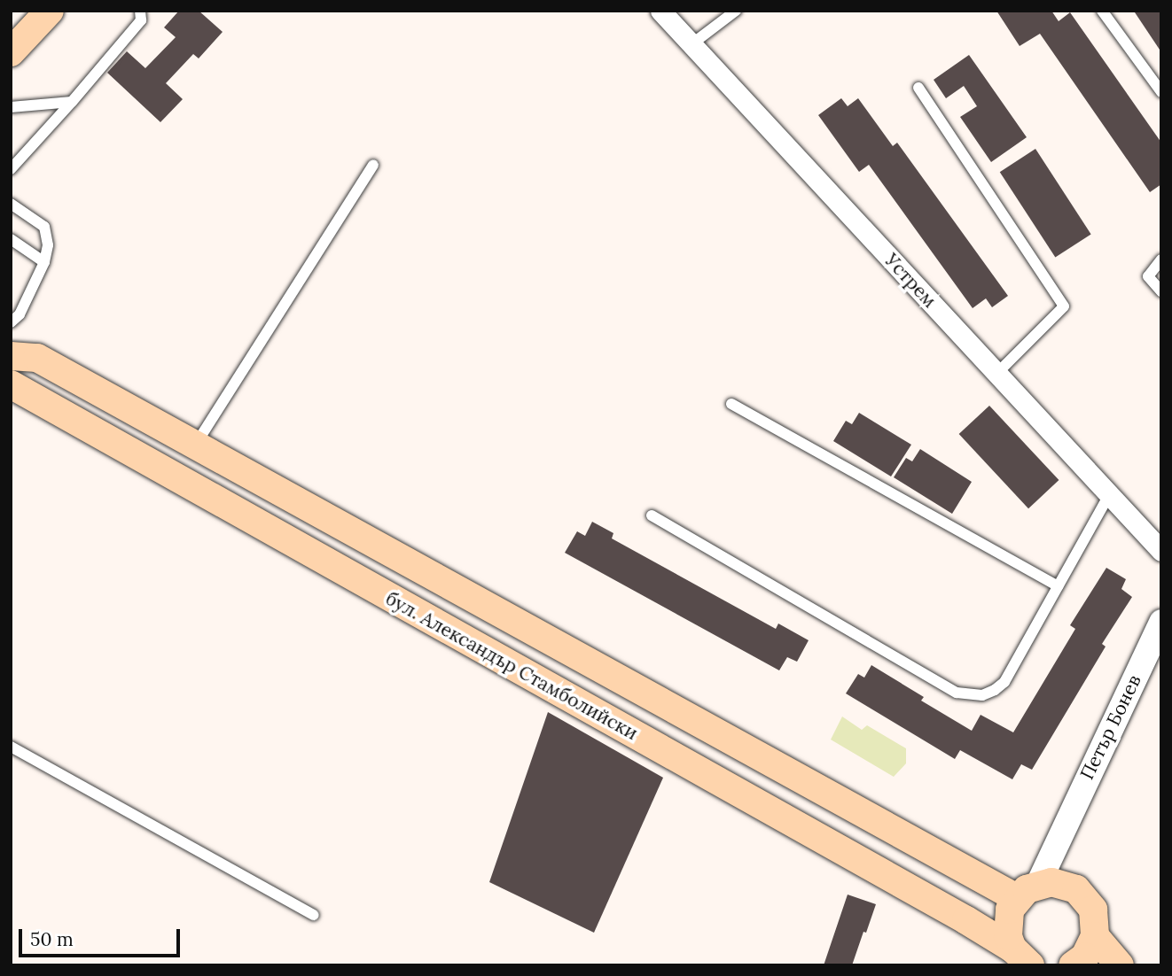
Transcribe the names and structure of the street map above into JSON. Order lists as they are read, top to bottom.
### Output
{
  "streets": {
    "main road": ["бул. Александър Стамболийски"],
    "street": ["Устрем", "Петър Бонев"]
  },
  "crossings": [
    ["бул. Александър Стамболийски", "Петър Бонев"]
  ],
  "scale_bar": "50 m"
}
